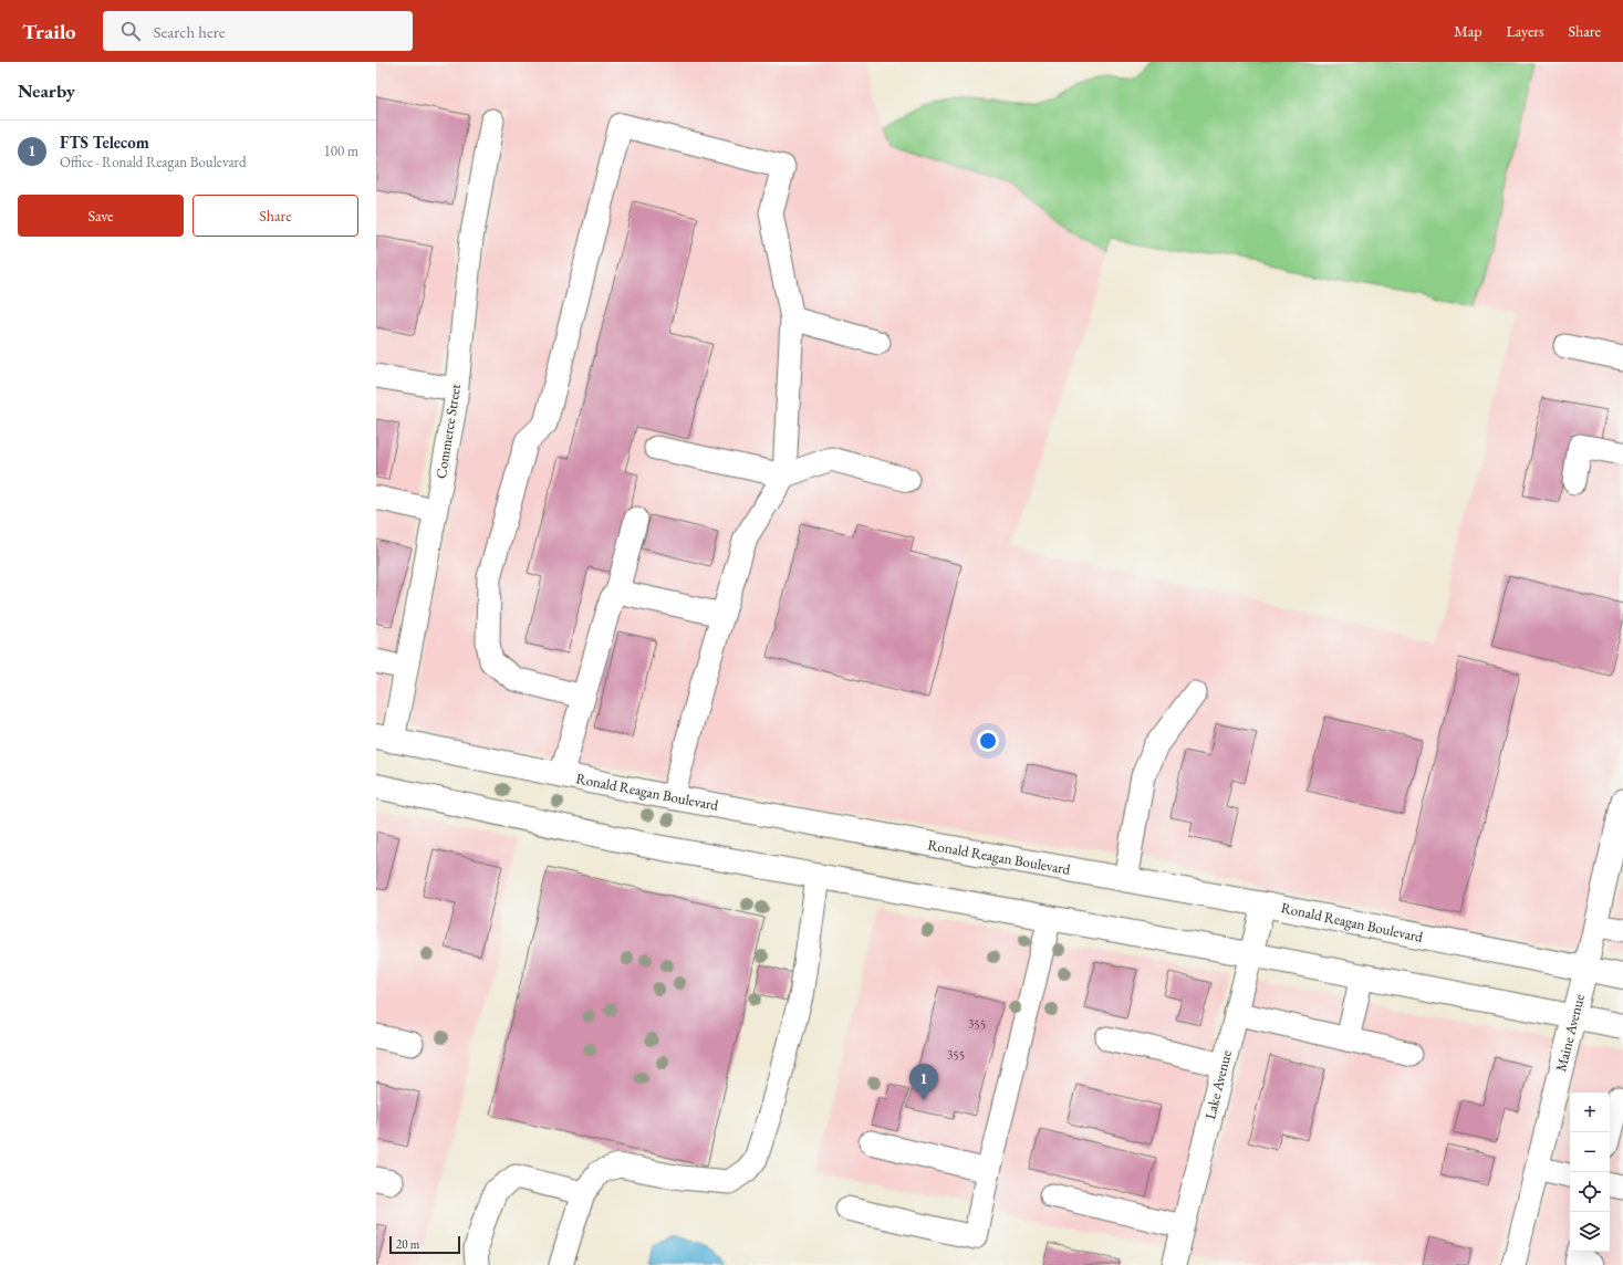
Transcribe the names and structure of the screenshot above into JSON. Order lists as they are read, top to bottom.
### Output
{
  "streets": {
    "main road": ["Ronald Reagan Boulevard"],
    "street": ["Commerce Street", "Maine Avenue", "Lake Avenue"]
  },
  "crossings": [
    ["Commerce Street", "Ronald Reagan Boulevard"],
    ["Ronald Reagan Boulevard", "Maine Avenue"],
    ["Ronald Reagan Boulevard", "Lake Avenue"]
  ],
  "house_numbers": ["355", "355"],
  "scale_bar": "20 m",
  "page": {
    "header": "Trailo",
    "search": "Search here",
    "nav": ["Map", "Layers", "Share"],
    "heading": "Nearby",
    "list": [
      {
        "mark": "1",
        "name": "FTS Telecom",
        "note": "Office · Ronald Reagan Boulevard",
        "value": "100 m"
      }
    ],
    "buttons": ["Save", "Share"],
    "pins": "1",
    "map_buttons": ["+", "−"],
    "scale": "20 m"
  }
}
